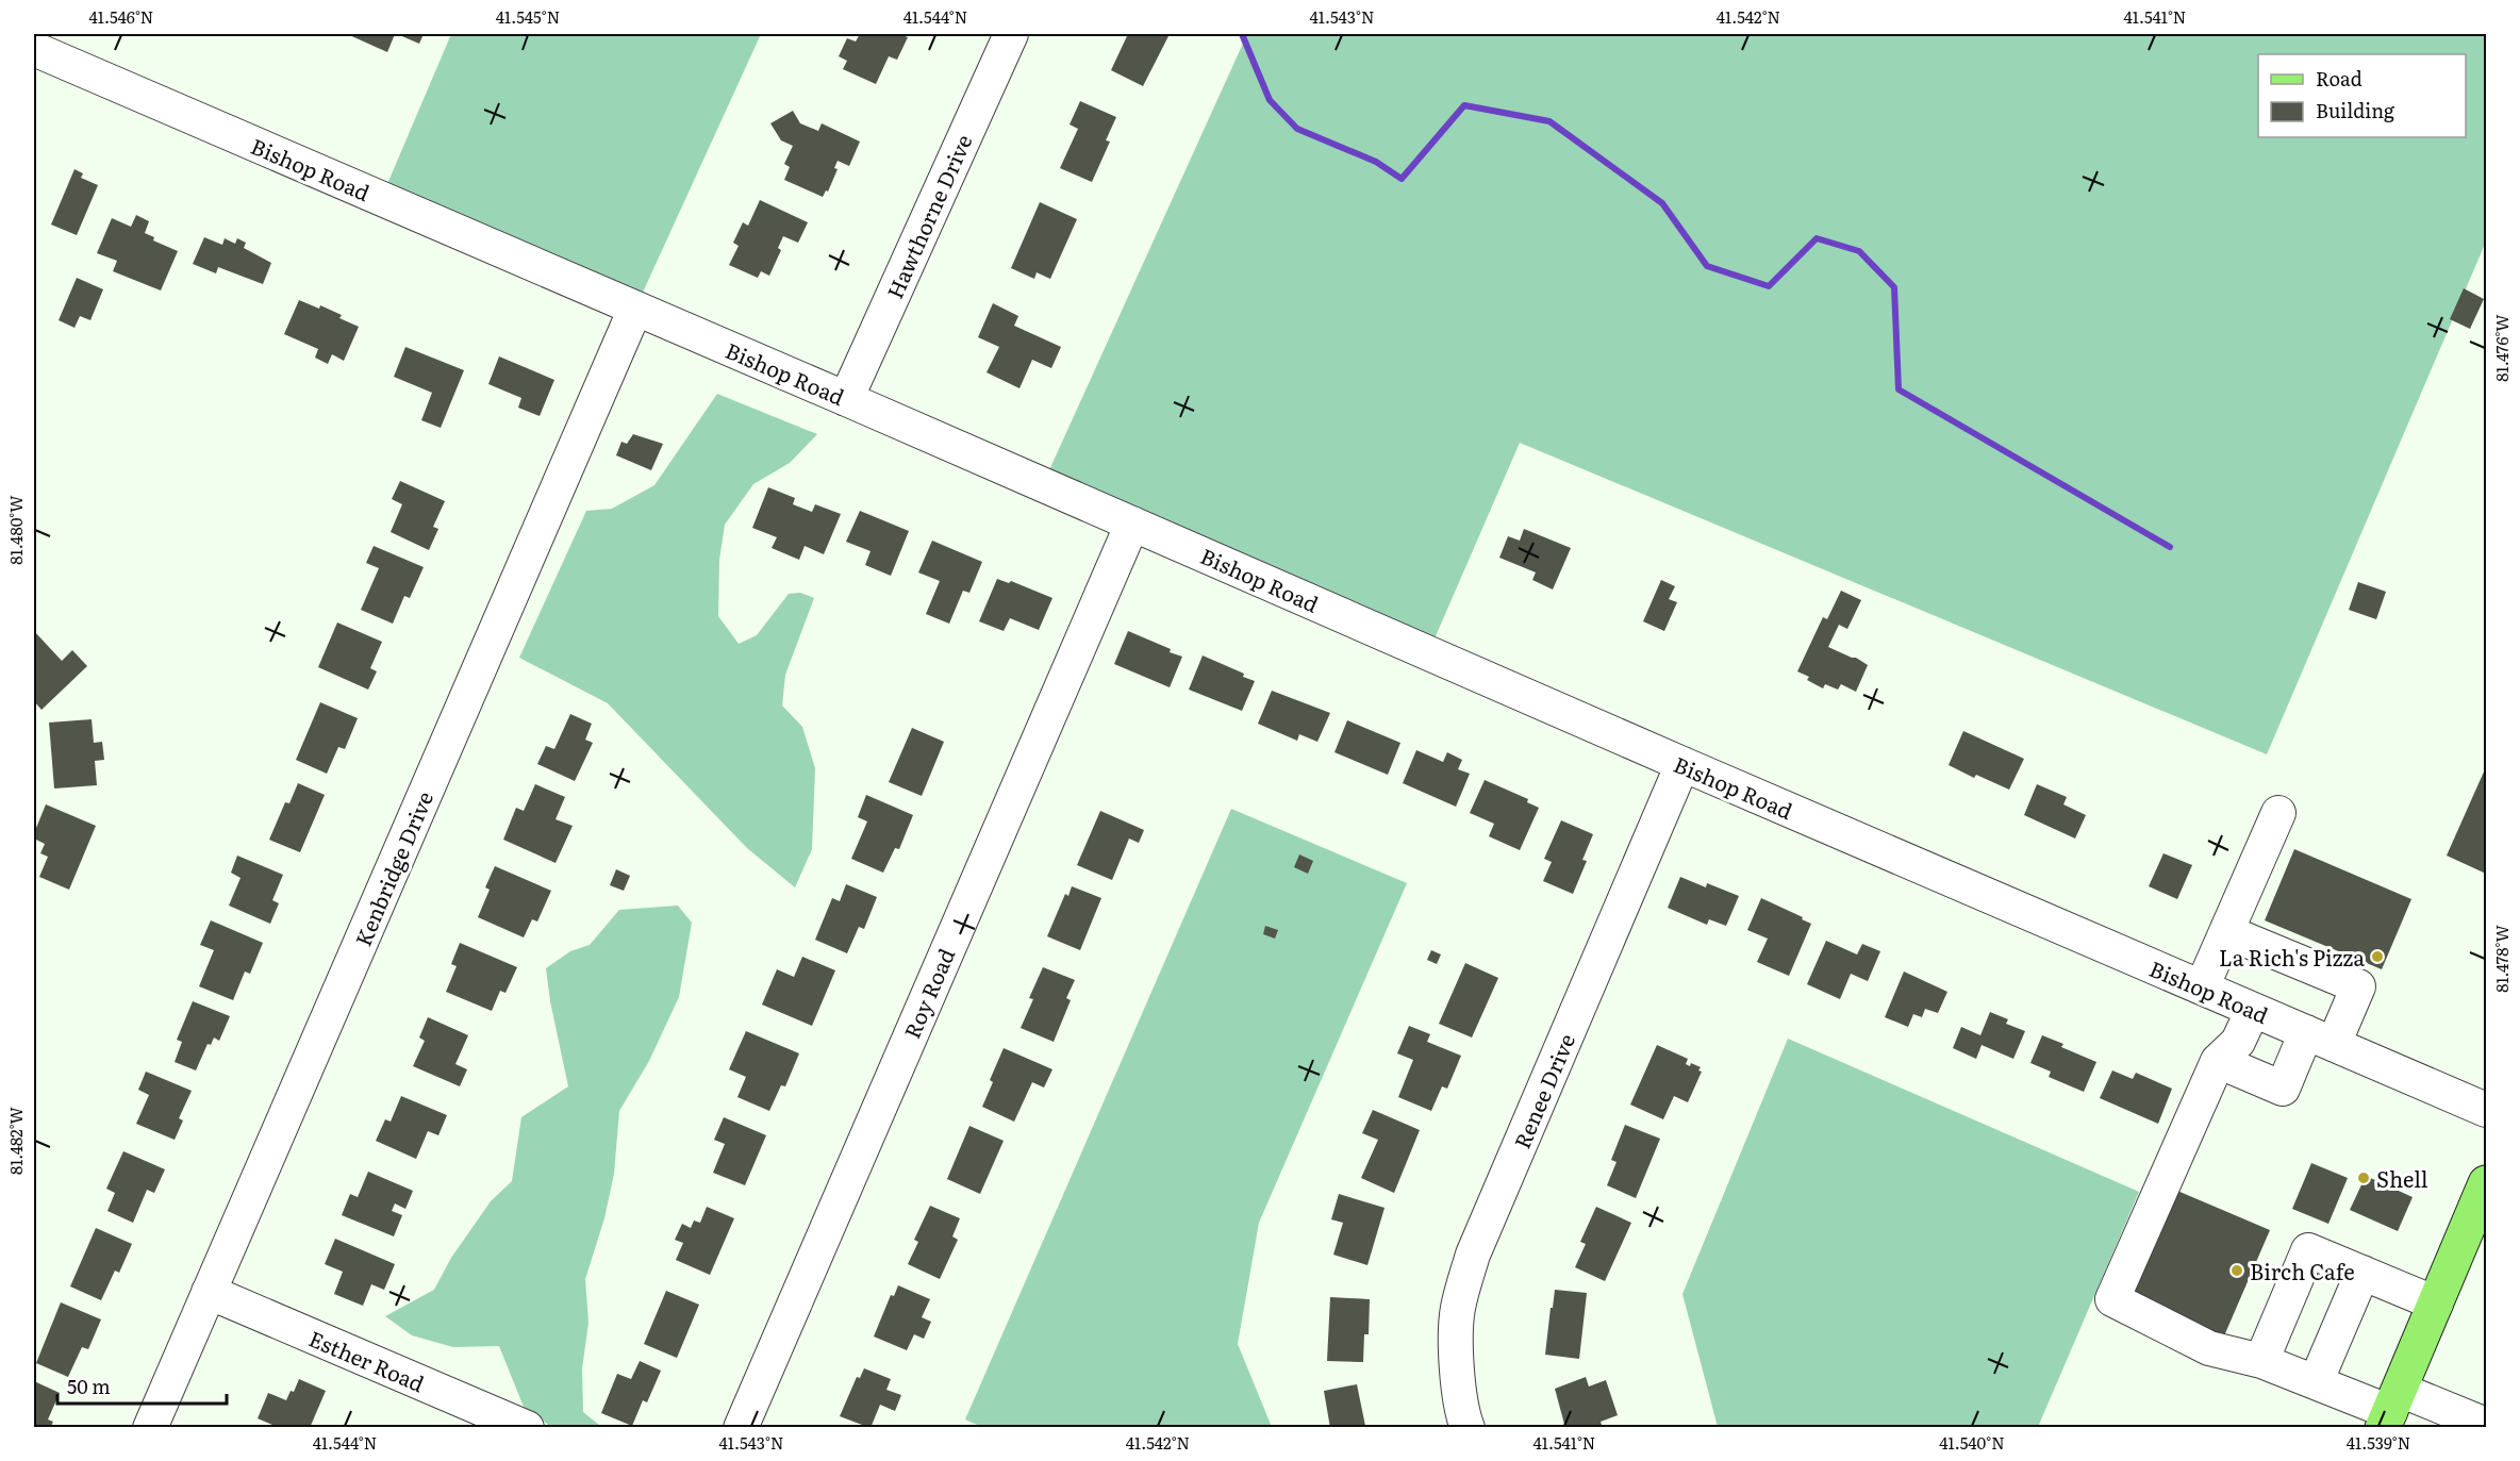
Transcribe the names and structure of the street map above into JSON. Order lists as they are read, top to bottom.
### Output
{
  "streets": {
    "street": [
      "Bishop Road",
      "Hawthorne Drive",
      "Kenbridge Drive",
      "Roy Road",
      "Renee Drive",
      "Esther Road"
    ]
  },
  "crossings": [
    ["Bishop Road", "Hawthorne Drive"],
    ["Bishop Road", "Kenbridge Drive"],
    ["Bishop Road", "Roy Road"],
    ["Bishop Road", "Renee Drive"],
    ["Kenbridge Drive", "Esther Road"]
  ],
  "places": ["La Rich's Pizza", "Shell", "Birch Cafe"],
  "legend": ["Road", "Building"],
  "scale_bar": "50 m",
  "coordinates": [
    "41.546°N",
    "41.545°N",
    "41.544°N",
    "41.543°N",
    "41.542°N",
    "41.541°N",
    "81.476°W",
    "81.480°W",
    "81.478°W",
    "81.482°W",
    "41.540°N",
    "41.539°N"
  ]
}
